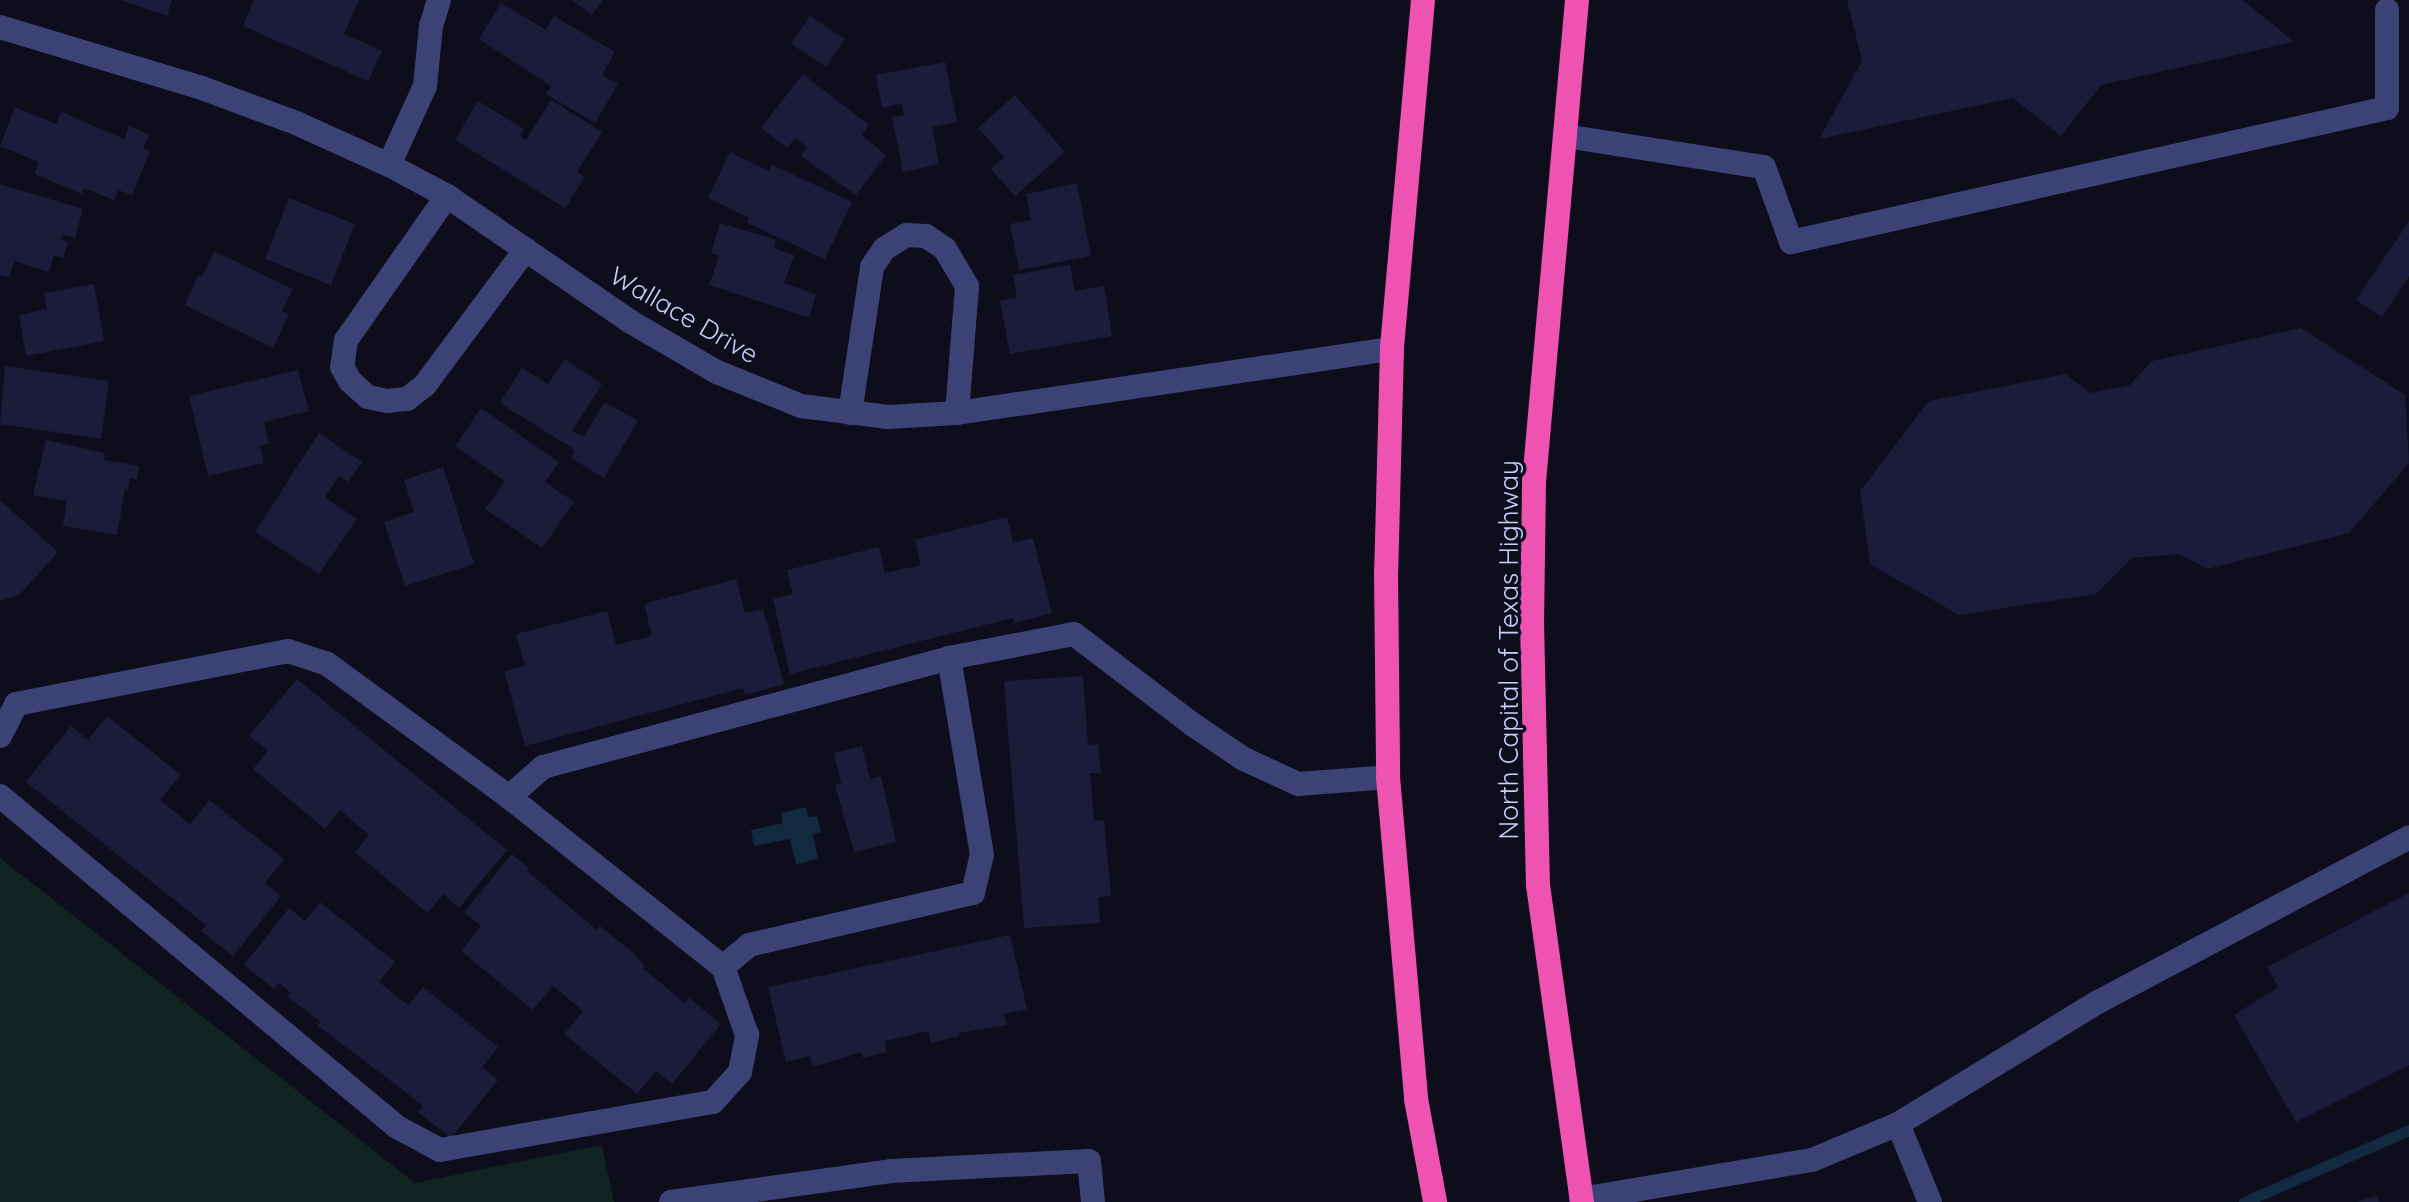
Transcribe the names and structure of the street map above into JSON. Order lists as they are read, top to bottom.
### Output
{
  "streets": {
    "highway": ["North Capital of Texas Highway"],
    "street": ["Wallace Drive"]
  }
}
